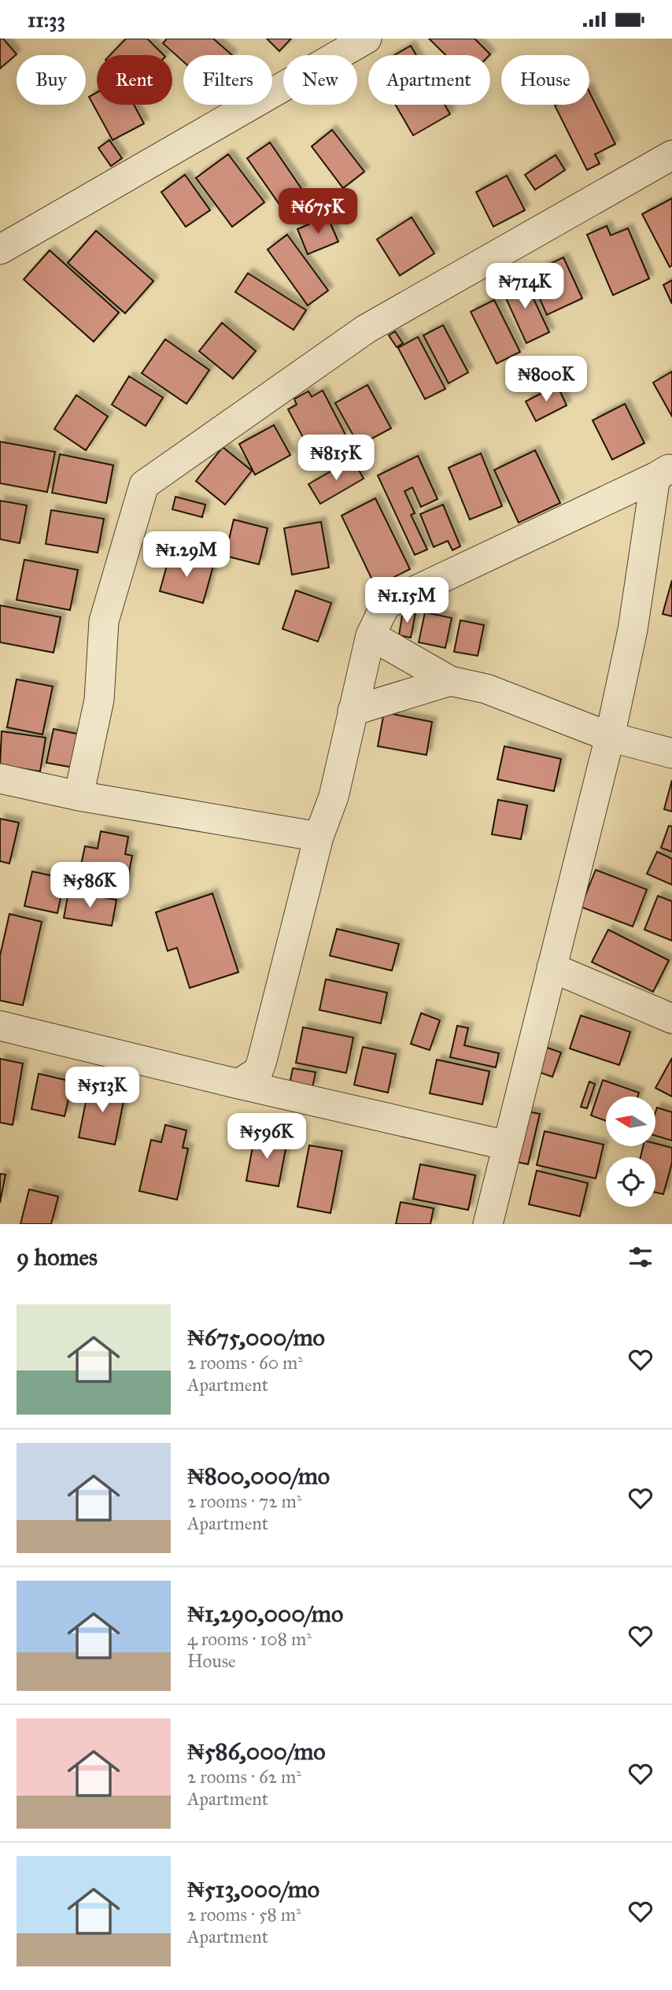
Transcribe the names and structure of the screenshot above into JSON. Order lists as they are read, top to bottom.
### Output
{
  "north": "left",
  "page": {
    "status": "11:33",
    "chip": [
      "Buy",
      "Rent",
      "Filters",
      "New",
      "Apartment",
      "House"
    ],
    "price": [
      "₦675K",
      "₦714K",
      "₦800K",
      "₦815K",
      "₦1.29M",
      "₦1.15M",
      "₦586K",
      "₦513K",
      "₦596K"
    ],
    "heading": "9 homes",
    "list": [
      {
        "name": "₦675,000/mo",
        "note": "2 rooms · 60 m² · Apartment"
      },
      {
        "name": "₦800,000/mo",
        "note": "2 rooms · 72 m² · Apartment"
      },
      {
        "name": "₦1,290,000/mo",
        "note": "4 rooms · 108 m² · House"
      },
      {
        "name": "₦586,000/mo",
        "note": "2 rooms · 62 m² · Apartment"
      },
      {
        "name": "₦513,000/mo",
        "note": "2 rooms · 58 m² · Apartment"
      }
    ]
  }
}
